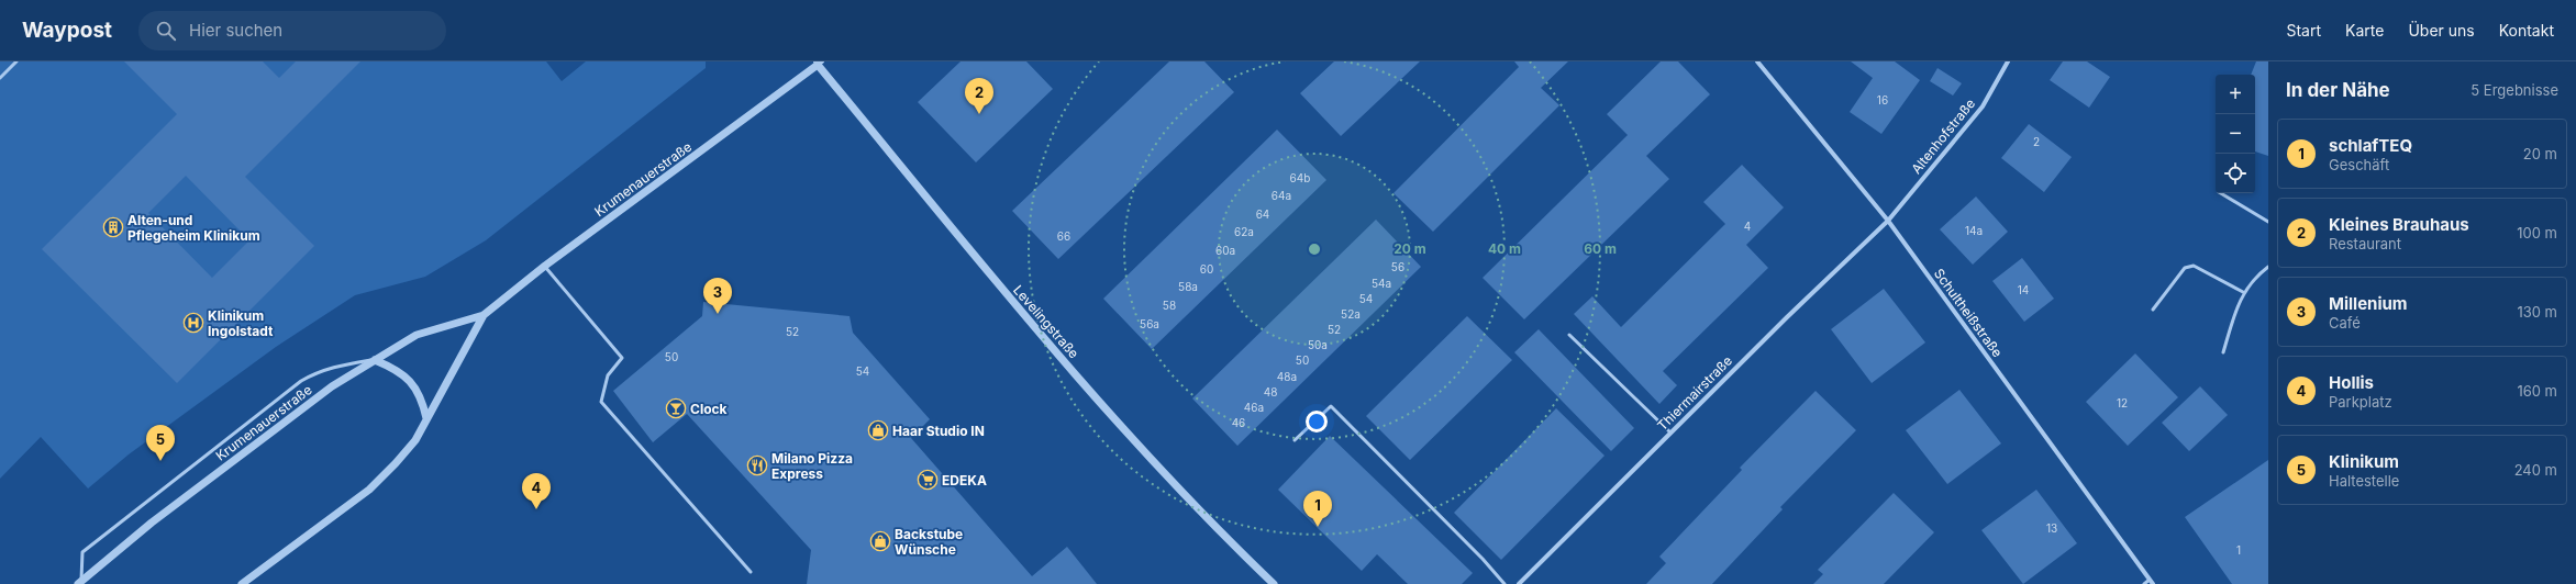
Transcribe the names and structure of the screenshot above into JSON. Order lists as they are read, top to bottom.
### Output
{
  "streets": {
    "street": [
      "Altenhofstraße",
      "Krumenauerstraße",
      "Schultheißstraße",
      "Levelingstraße",
      "Thiermairstraße"
    ]
  },
  "crossings": [
    ["Altenhofstraße", "Schultheißstraße"],
    ["Altenhofstraße", "Thiermairstraße"],
    ["Krumenauerstraße", "Levelingstraße"],
    ["Schultheißstraße", "Thiermairstraße"]
  ],
  "places": {
    "building": ["Alten-und Pflegeheim Klinikum"],
    "hospital": ["Klinikum Ingolstadt"],
    "bar": ["Clock"],
    "shop": ["Haar Studio IN", "Backstube Wünsche"],
    "restaurant": ["Milano Pizza Express"],
    "supermarket": ["EDEKA"]
  },
  "house_numbers": [
    "16",
    "2",
    "64b",
    "64a",
    "64",
    "4",
    "14a",
    "62a",
    "66",
    "60a",
    "56",
    "60",
    "54a",
    "58a",
    "14",
    "54",
    "58",
    "52a",
    "56a",
    "52",
    "52",
    "50a",
    "50",
    "50",
    "54",
    "48a",
    "48",
    "12",
    "46a",
    "46",
    "13",
    "1"
  ],
  "page": {
    "header": "Waypost",
    "search": "Hier suchen",
    "nav": [
      "Start",
      "Karte",
      "Über uns",
      "Kontakt"
    ],
    "heading": ["In der Nähe", "5 Ergebnisse"],
    "map_buttons": ["+", "−"],
    "pins": [
      "2",
      "3",
      "5",
      "4",
      "1"
    ],
    "list": [
      {
        "mark": "1",
        "name": "schlafTEQ",
        "note": "Geschäft",
        "value": "20 m"
      },
      {
        "mark": "2",
        "name": "Kleines Brauhaus",
        "note": "Restaurant",
        "value": "100 m"
      },
      {
        "mark": "3",
        "name": "Millenium",
        "note": "Café",
        "value": "130 m"
      },
      {
        "mark": "4",
        "name": "Hollis",
        "note": "Parkplatz",
        "value": "160 m"
      },
      {
        "mark": "5",
        "name": "Klinikum",
        "note": "Haltestelle",
        "value": "240 m"
      }
    ]
  },
  "rings": ["20 m", "40 m", "60 m"]
}
